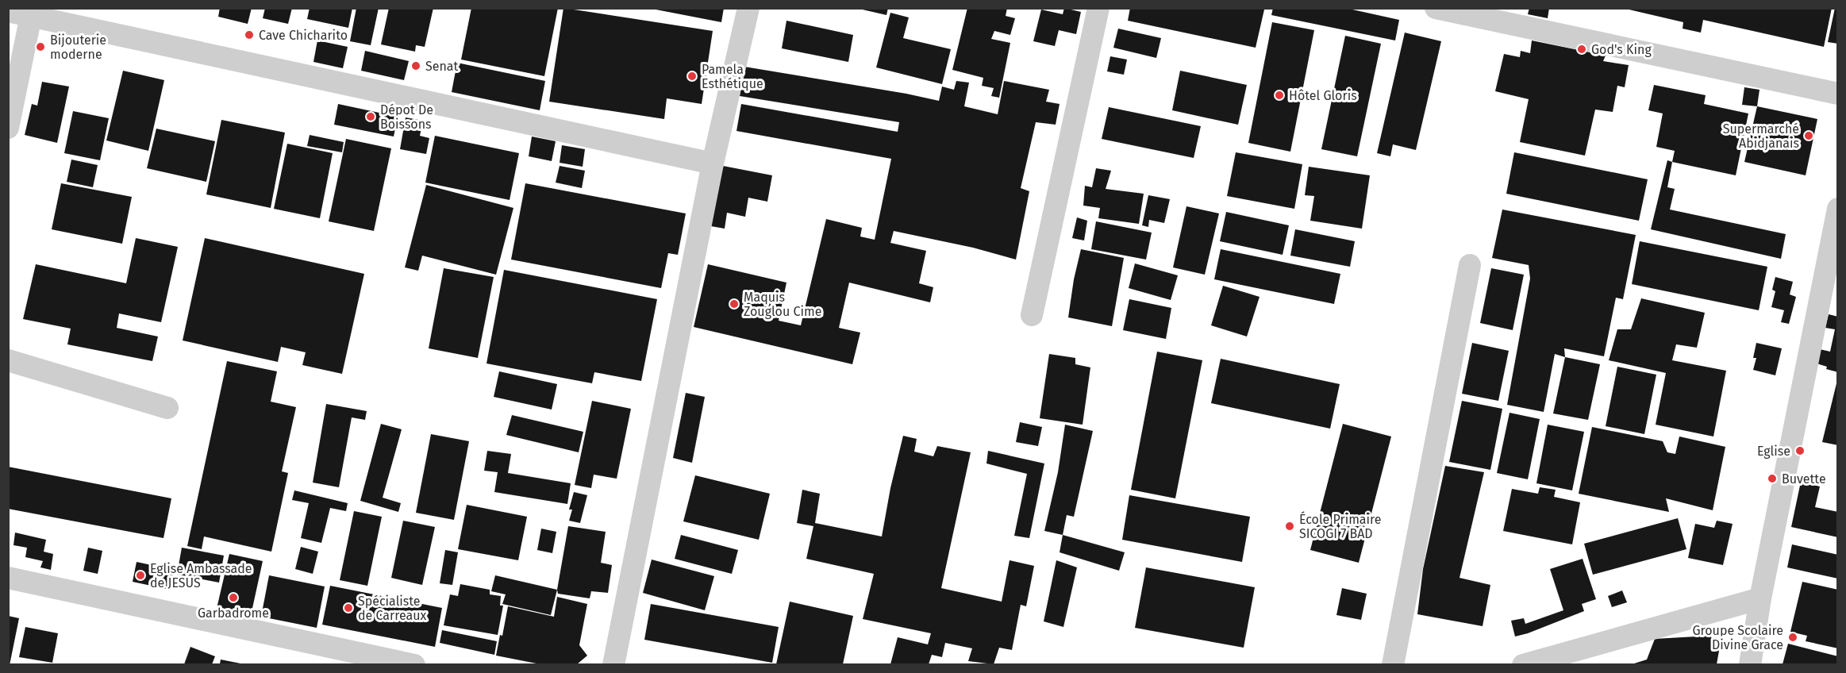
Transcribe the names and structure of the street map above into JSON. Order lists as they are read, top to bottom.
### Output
{
  "places": [
    "Cave Chicharito",
    "Bijouterie moderne",
    "God's King",
    "Senat",
    "Pamela Esthétique",
    "Hôtel Gloris",
    "Dépot De Boissons",
    "Supermarché Abidjanais",
    "Maquis Zouglou Cime",
    "Eglise",
    "Buvette",
    "École Primaire SICOGI 7 BAD",
    "Eglise Ambassade de JESUS",
    "Garbadrome",
    "Spécialiste de Carreaux",
    "Groupe Scolaire Divine Grace"
  ]
}
